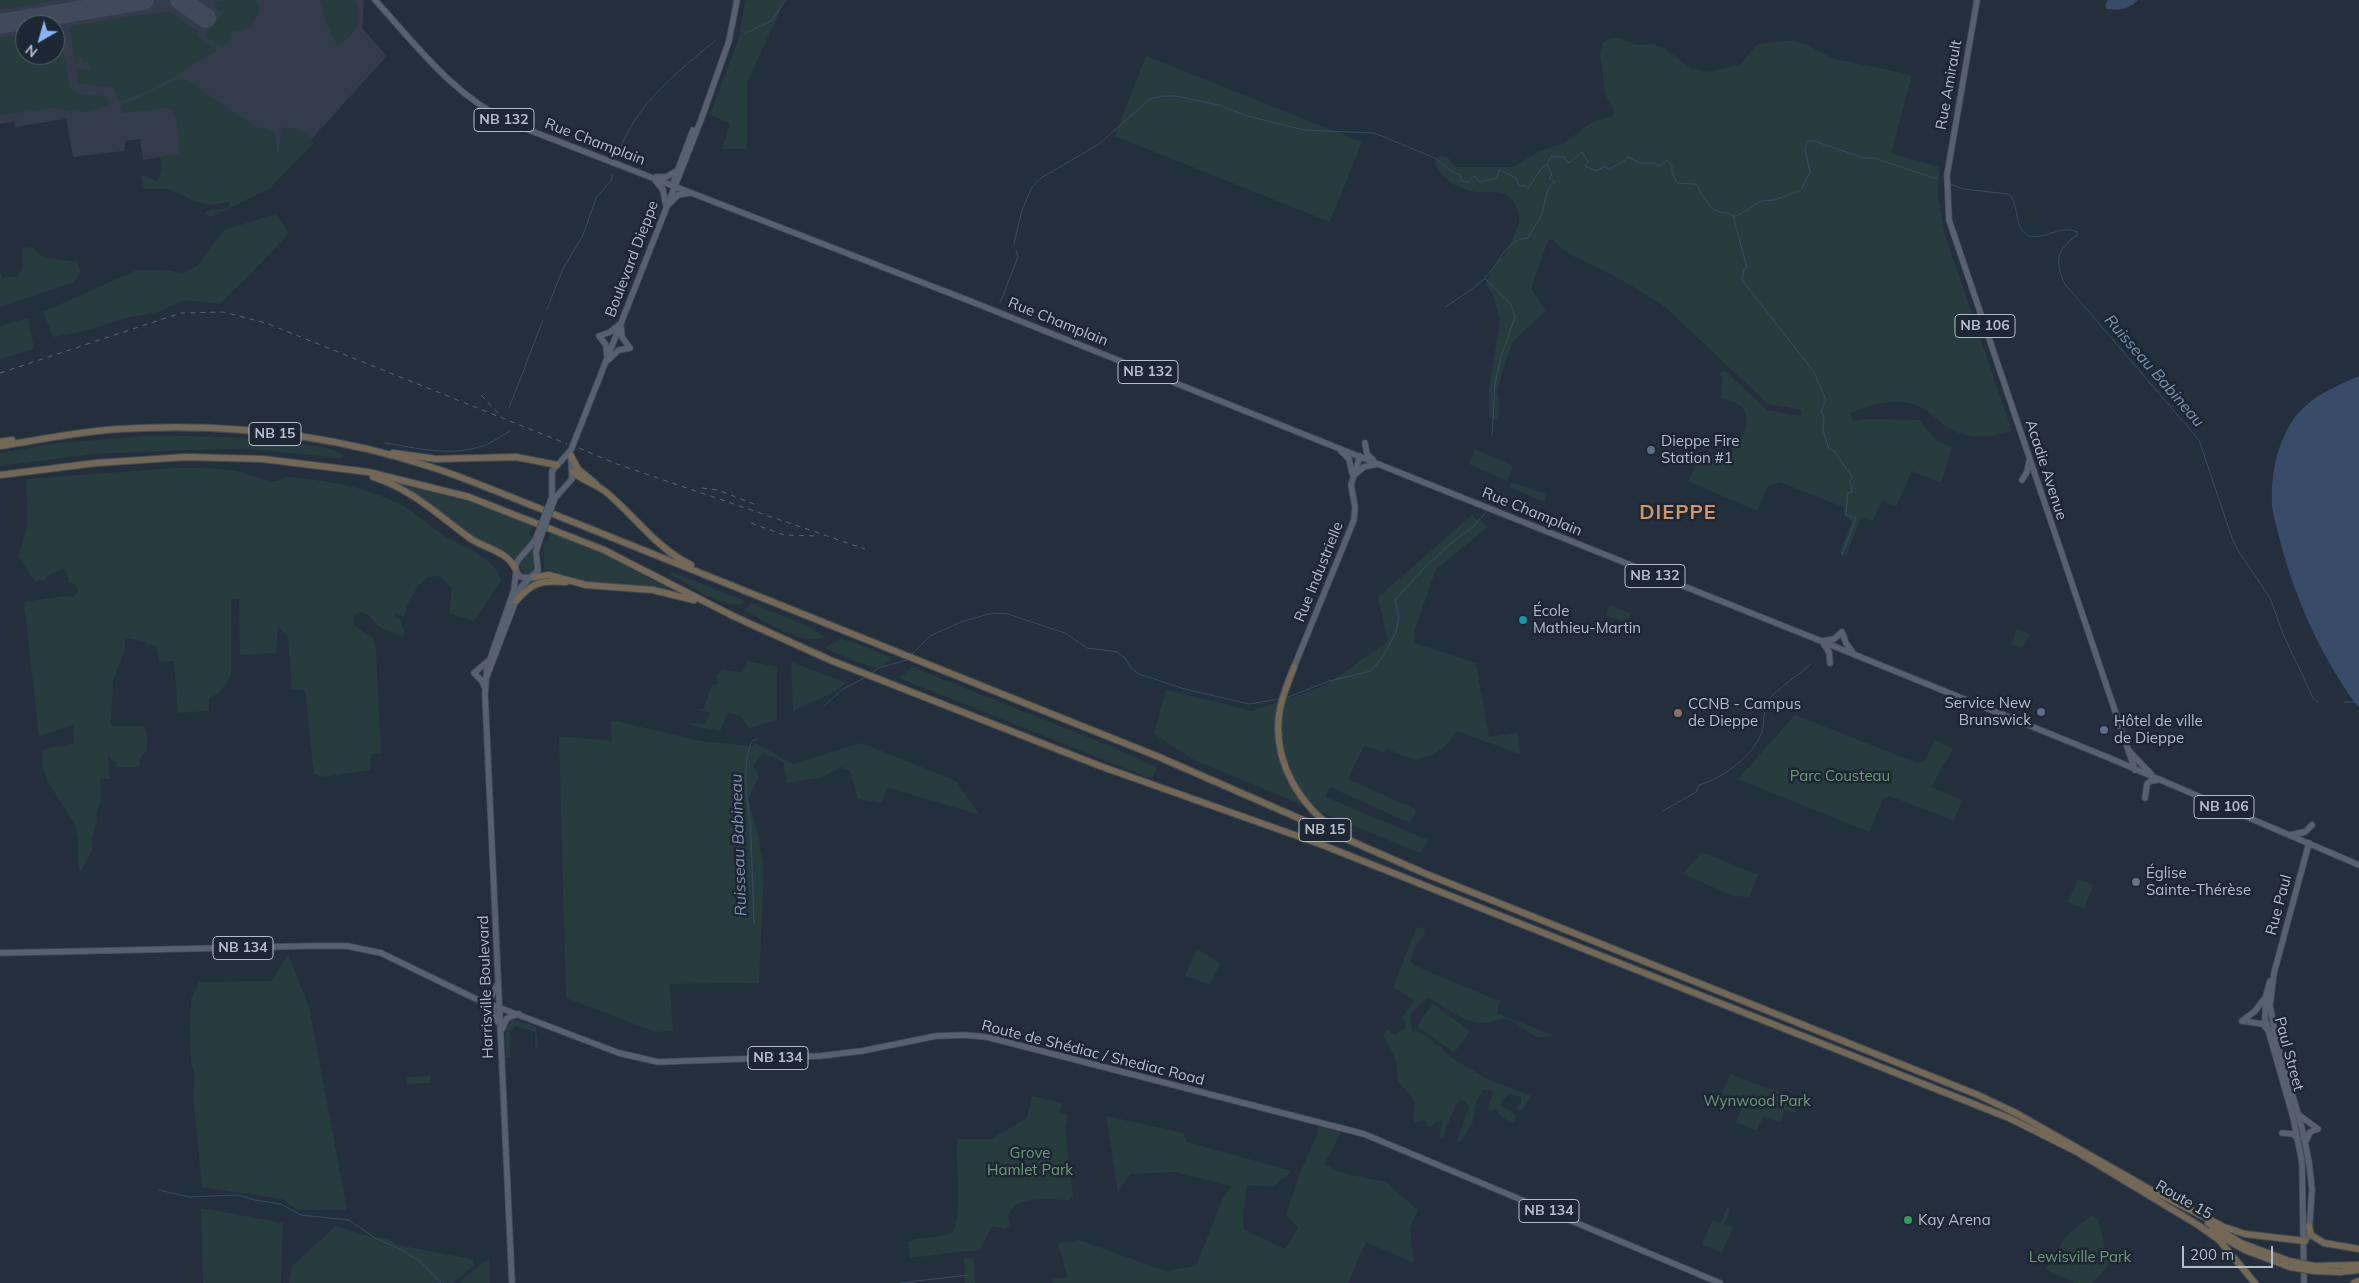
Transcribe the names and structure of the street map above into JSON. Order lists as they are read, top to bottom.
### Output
{
  "streets": {
    "highway": ["NB 15", "Route 15"],
    "main road": [
      "Rue Amirault",
      "NB 132",
      "Rue Champlain",
      "Boulevard Dieppe",
      "NB 106",
      "Acadie Avenue",
      "Rue Industrielle",
      "Rue Paul",
      "NB 134",
      "Harrisville Boulevard",
      "Route de Shédiac / Shediac Road",
      "Paul Street"
    ]
  },
  "crossings": [
    ["Rue Amirault", "Acadie Avenue"],
    ["NB 132", "Rue Champlain"],
    ["NB 132", "Boulevard Dieppe"],
    ["Rue Champlain", "Boulevard Dieppe"],
    ["Rue Champlain", "Acadie Avenue"],
    ["Rue Champlain", "Rue Industrielle"],
    ["Rue Champlain", "Rue Paul"],
    ["NB 15", "Route 15"],
    ["Rue Paul", "Paul Street"],
    ["Harrisville Boulevard", "Route de Shédiac / Shediac Road"]
  ],
  "districts": ["DIEPPE"],
  "water": ["Ruisseau Babineau"],
  "parks": [
    "Parc Cousteau",
    "Wynwood Park",
    "Grove Hamlet Park",
    "Lewisville Park"
  ],
  "places": [
    "Dieppe Fire Station #1",
    "École Mathieu-Martin",
    "Service New Brunswick",
    "CCNB - Campus de Dieppe",
    "Hôtel de ville de Dieppe",
    "Église Sainte-Thérèse",
    "Kay Arena"
  ],
  "scale_bar": "200 m",
  "north": "bottom left"
}
